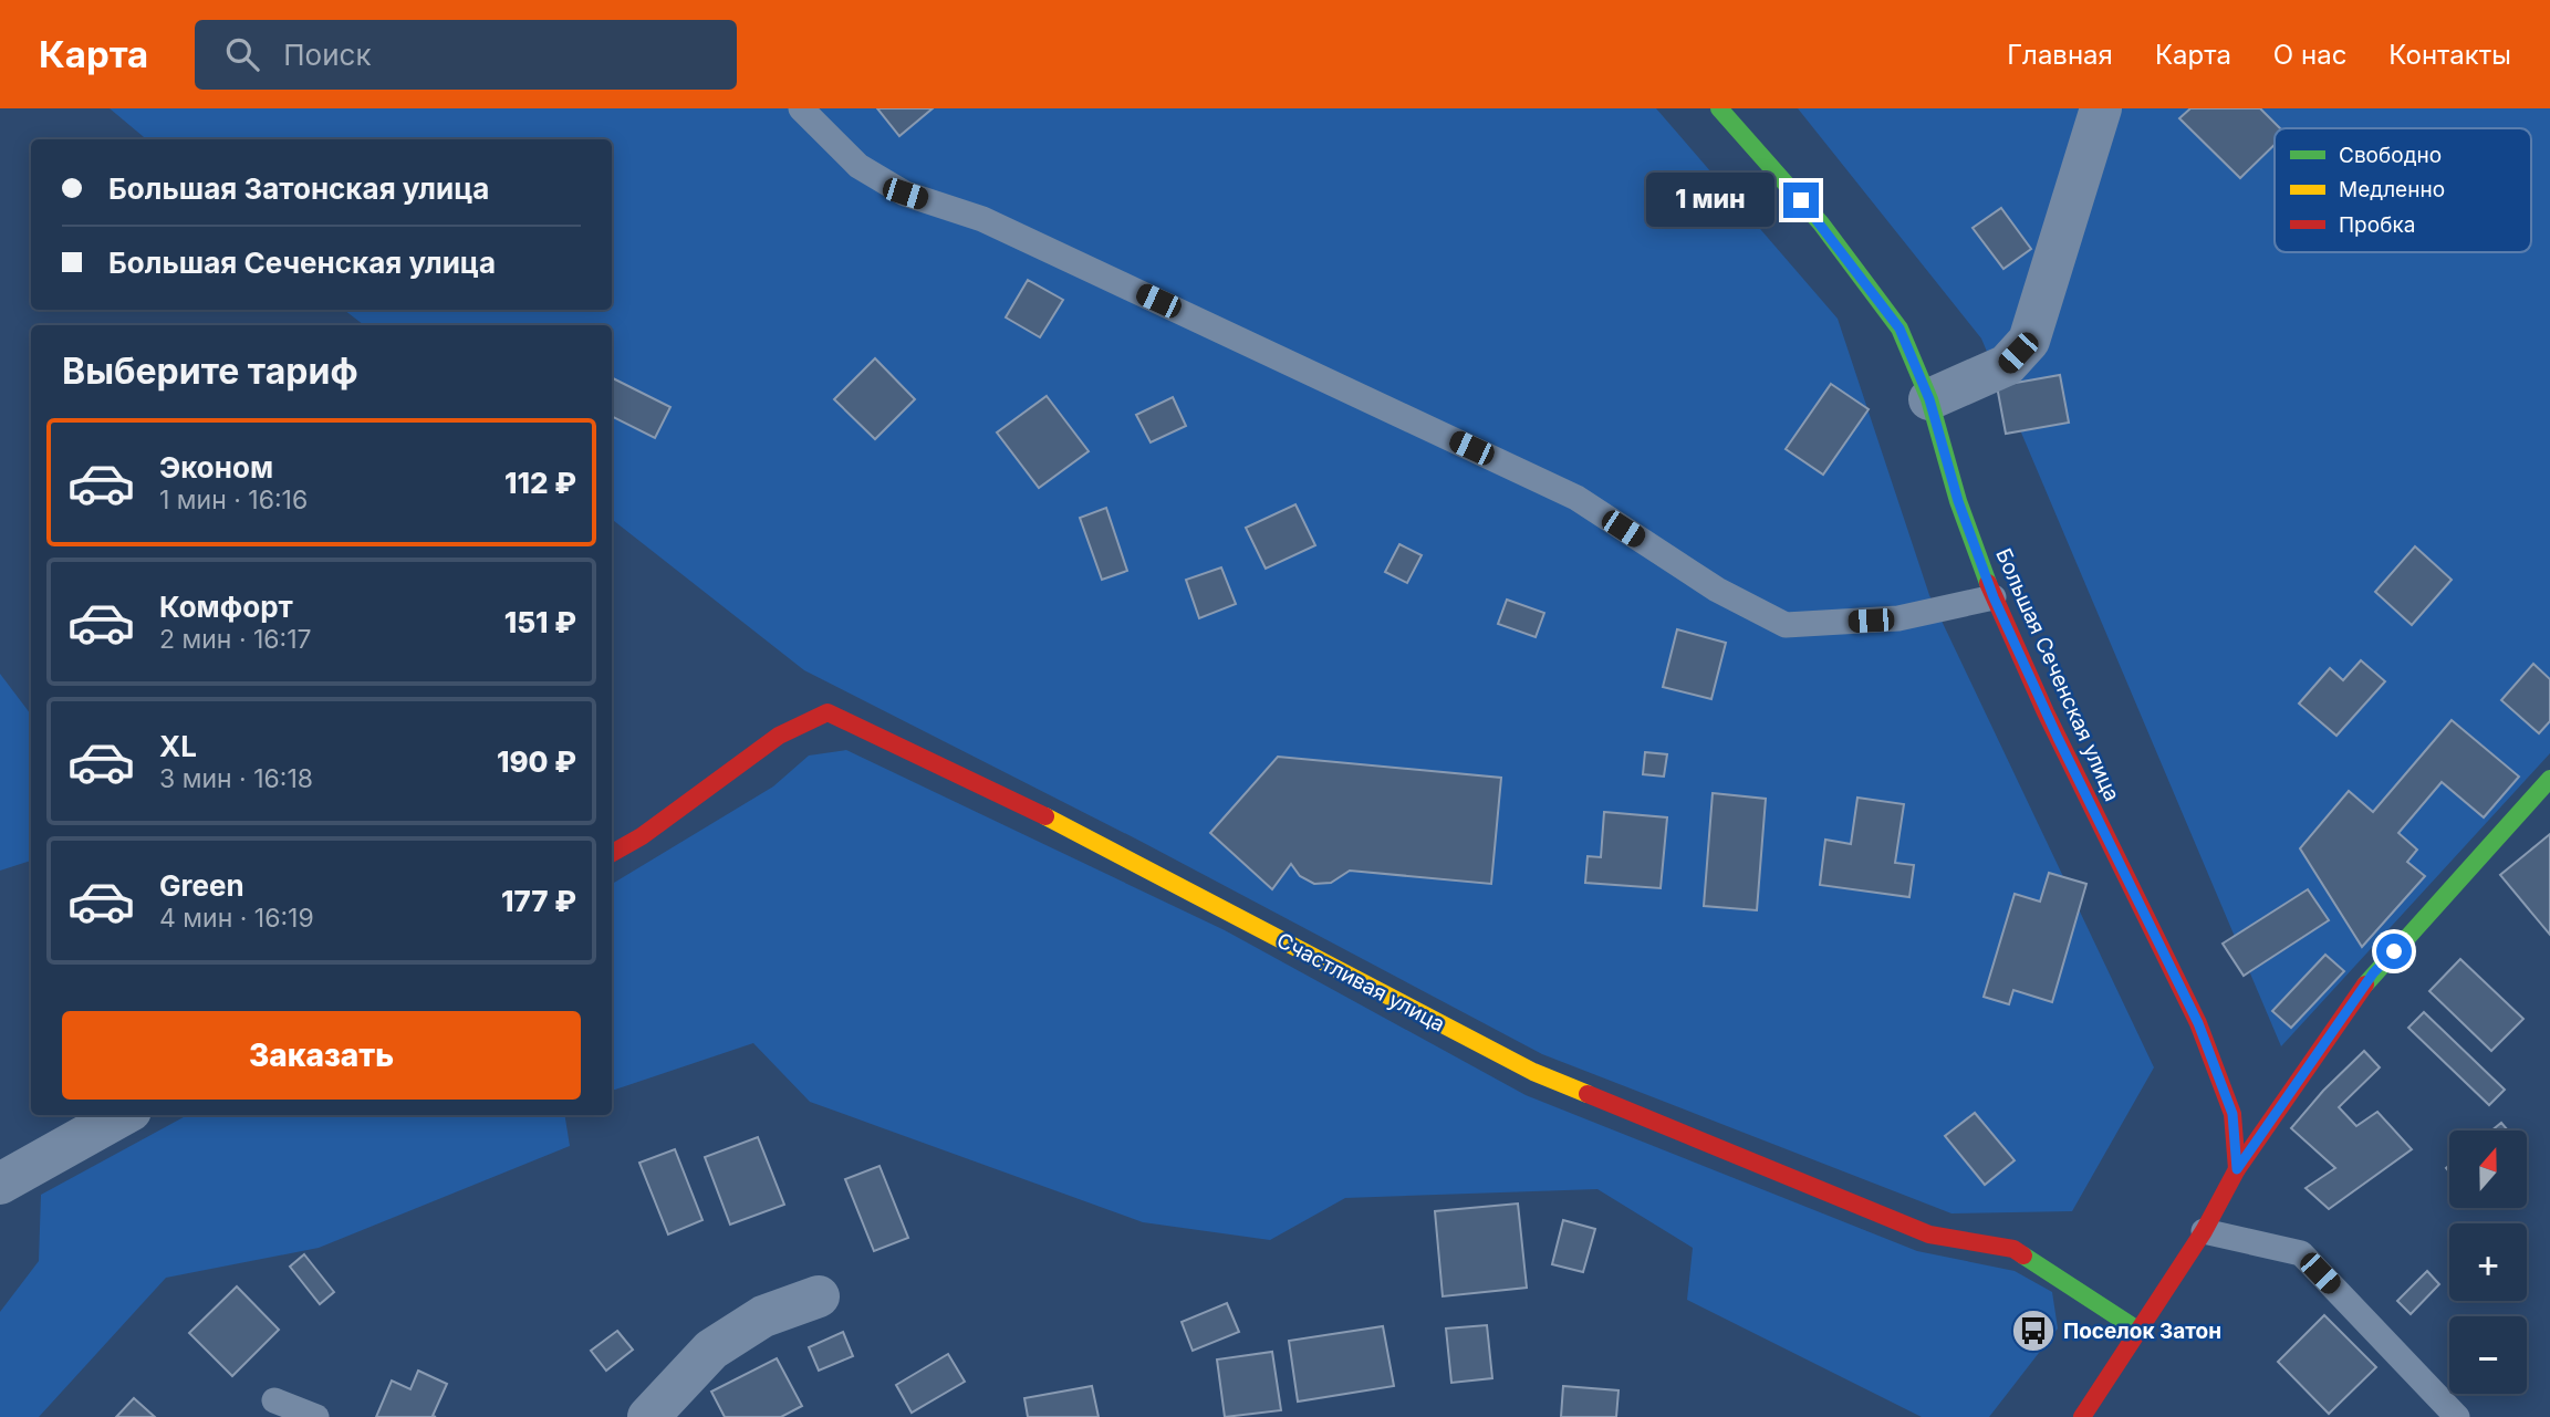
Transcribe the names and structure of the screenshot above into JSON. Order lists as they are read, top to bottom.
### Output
{
  "streets": {
    "street": ["Большая Сеченская улица", "Счастливая улица"]
  },
  "places": {
    "bus stop": ["Поселок Затон"]
  },
  "legend": ["Свободно", "Медленно", "Пробка"],
  "north": "top",
  "page": {
    "header": "Карта",
    "search": "Поиск",
    "nav": [
      "Главная",
      "Карта",
      "О нас",
      "Контакты"
    ],
    "banner": ["Большая Затонская улица", "Большая Сеченская улица"],
    "bubble": "1 мин",
    "heading": "Выберите тариф",
    "list": [
      {
        "name": "Эконом",
        "note": "1 мин · 16:16",
        "value": "112 ₽"
      },
      {
        "name": "Комфорт",
        "note": "2 мин · 16:17",
        "value": "151 ₽"
      },
      {
        "name": "XL",
        "note": "3 мин · 16:18",
        "value": "190 ₽"
      },
      {
        "name": "Green",
        "note": "4 мин · 16:19",
        "value": "177 ₽"
      }
    ],
    "buttons": "Заказать",
    "map_buttons": ["+", "−"]
  }
}
